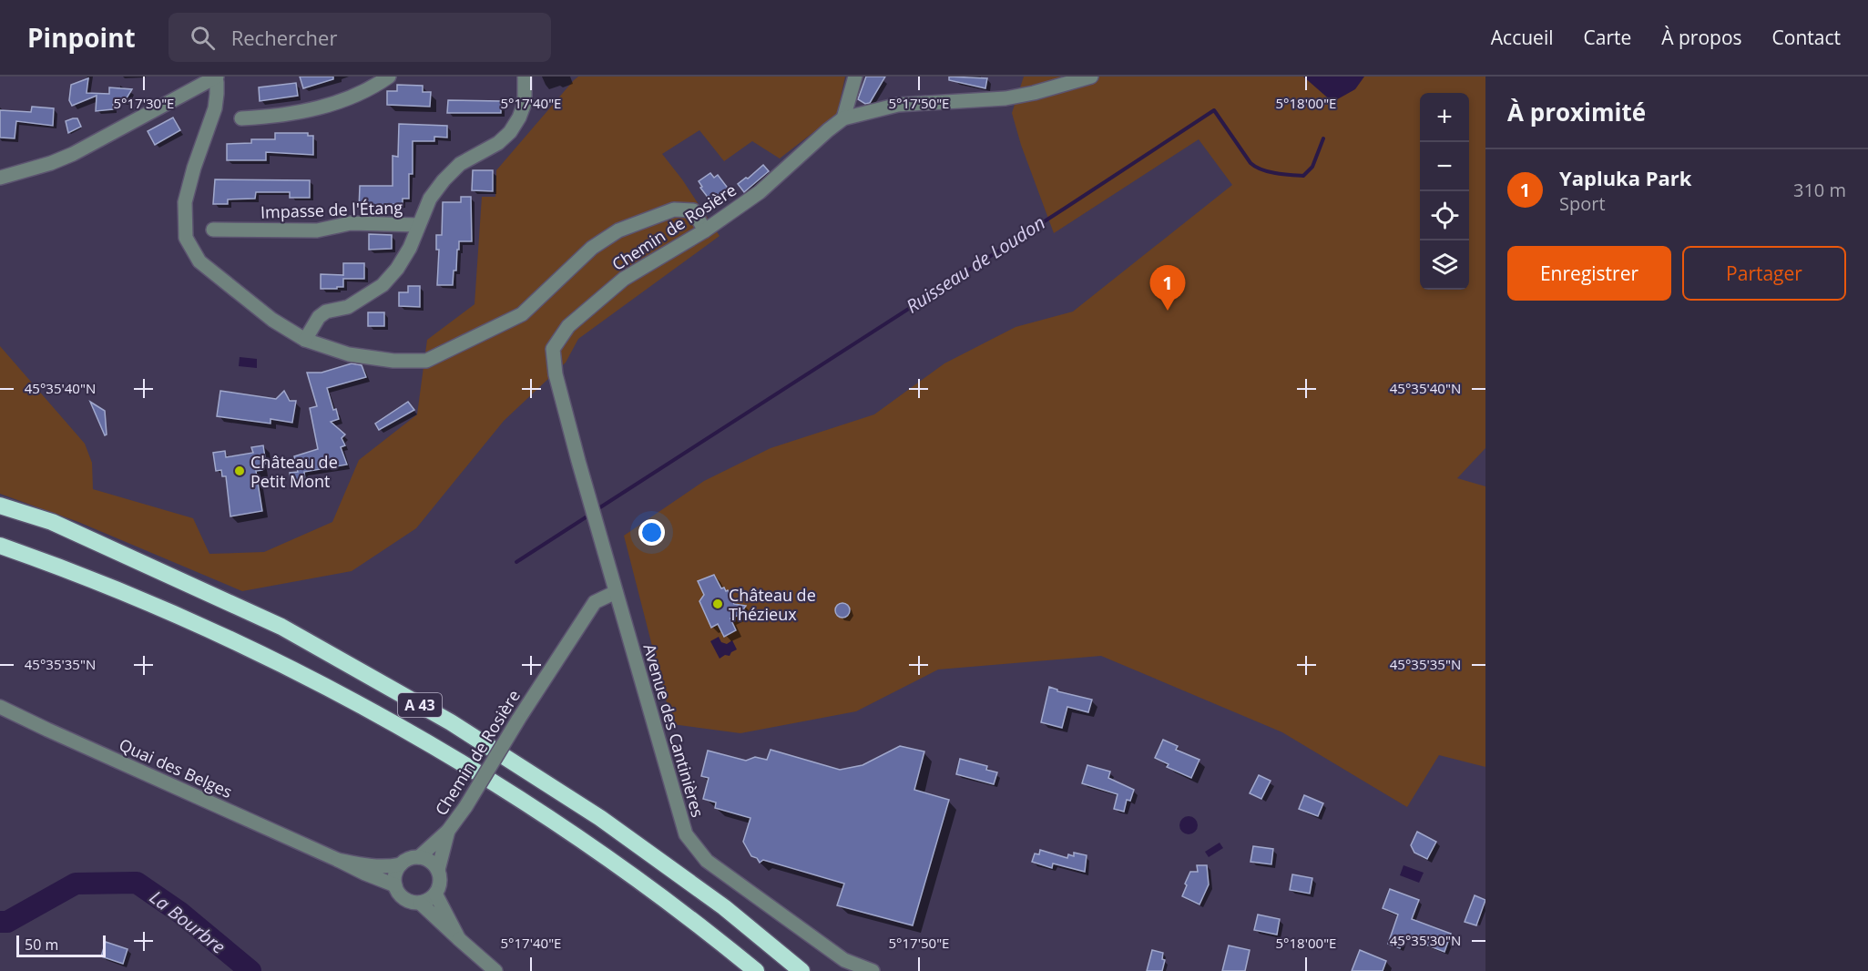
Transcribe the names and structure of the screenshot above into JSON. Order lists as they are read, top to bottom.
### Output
{
  "streets": {
    "highway": ["A 43"],
    "street": [
      "Impasse de l'Étang",
      "Chemin de Rosière",
      "Avenue des Cantinières",
      "Quai des Belges"
    ]
  },
  "crossings": [
    ["Chemin de Rosière", "Avenue des Cantinières"],
    ["Chemin de Rosière", "Quai des Belges"]
  ],
  "water": ["Ruisseau de Loudon", "La Bourbre"],
  "places": ["Château de Petit Mont", "Château de Thézieux"],
  "scale_bar": "50 m",
  "page": {
    "header": "Pinpoint",
    "search": "Rechercher",
    "nav": [
      "Accueil",
      "Carte",
      "À propos",
      "Contact"
    ],
    "heading": "À proximité",
    "map_buttons": ["+", "−"],
    "list": [
      {
        "mark": "1",
        "name": "Yapluka Park",
        "note": "Sport",
        "value": "310 m"
      }
    ],
    "buttons": ["Enregistrer", "Partager"],
    "pins": "1",
    "scale": "50 m"
  },
  "coordinates": [
    "5°17'30\"E",
    "5°17'40\"E",
    "5°17'50\"E",
    "5°18'00\"E",
    "45°35'40\"N",
    "45°35'35\"N",
    "45°35'30\"N"
  ]
}
